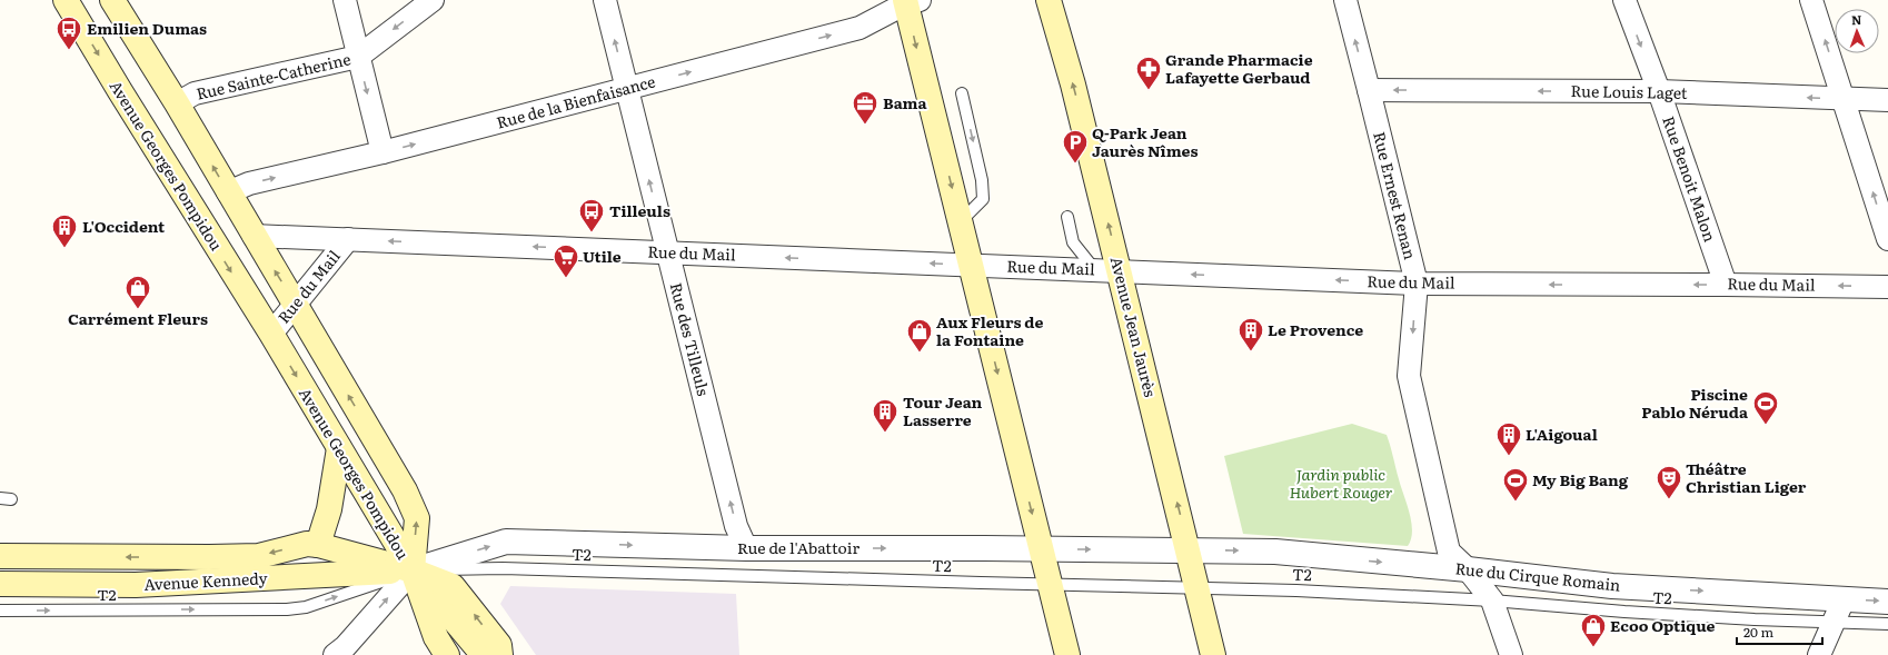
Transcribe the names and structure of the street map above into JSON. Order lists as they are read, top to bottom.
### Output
{
  "streets": {
    "main road": ["Avenue Georges Pompidou", "Avenue Jean Jaurès", "Avenue Kennedy"],
    "street": [
      "Rue Sainte-Catherine",
      "Rue Louis Laget",
      "Rue de la Bienfaisance",
      "Rue Benoit Malon",
      "Rue Ernest Renan",
      "Rue du Mail",
      "Rue des Tilleuls",
      "Rue de l'Abattoir",
      "Rue du Cirque Romain"
    ],
    "lane": ["T2"]
  },
  "crossings": [
    ["Rue Sainte-Catherine", "Avenue Georges Pompidou"],
    ["Rue Louis Laget", "Rue Benoit Malon"],
    ["Rue Louis Laget", "Rue Ernest Renan"],
    ["Rue de la Bienfaisance", "Avenue Georges Pompidou"],
    ["Rue de la Bienfaisance", "Rue des Tilleuls"],
    ["Avenue Georges Pompidou", "Rue du Mail"],
    ["Avenue Georges Pompidou", "Rue de l'Abattoir"],
    ["Avenue Georges Pompidou", "T2"],
    ["Avenue Georges Pompidou", "Avenue Kennedy"],
    ["Rue Benoit Malon", "Rue du Mail"],
    ["Rue Ernest Renan", "Rue du Mail"],
    ["Rue Ernest Renan", "T2"],
    ["Rue Ernest Renan", "Rue du Cirque Romain"],
    ["Rue du Mail", "Avenue Jean Jaurès"],
    ["Rue du Mail", "Rue des Tilleuls"],
    ["Avenue Jean Jaurès", "Rue de l'Abattoir"],
    ["Avenue Jean Jaurès", "T2"],
    ["Avenue Jean Jaurès", "Rue du Cirque Romain"],
    ["Rue des Tilleuls", "Rue de l'Abattoir"],
    ["Rue de l'Abattoir", "T2"],
    ["Rue de l'Abattoir", "Rue du Cirque Romain"],
    ["Rue de l'Abattoir", "Avenue Kennedy"],
    ["T2", "Avenue Kennedy"]
  ],
  "one_way": [
    "Rue Louis Laget",
    "Rue de la Bienfaisance",
    "Rue du Mail",
    "Rue des Tilleuls",
    "Rue de l'Abattoir",
    "Rue du Cirque Romain"
  ],
  "parks": ["Jardin public Hubert Rouger"],
  "places": {
    "bus stop": ["Emilien Dumas", "Tilleuls"],
    "pharmacy": ["Grande Pharmacie Lafayette Gerbaud"],
    "office": ["Bama"],
    "parking": ["Q-Park Jean Jaurès Nîmes"],
    "building": [
      "L'Occident",
      "Le Provence",
      "Tour Jean Lasserre",
      "L'Aigoual"
    ],
    "supermarket": ["Utile"],
    "shop": ["Carrément Fleurs", "Aux Fleurs de la Fontaine", "Ecoo Optique"],
    "sports": ["Piscine Pablo Néruda", "My Big Bang"],
    "theatre": ["Théâtre Christian Liger"]
  },
  "scale_bar": "20 m",
  "north": "top"
}
